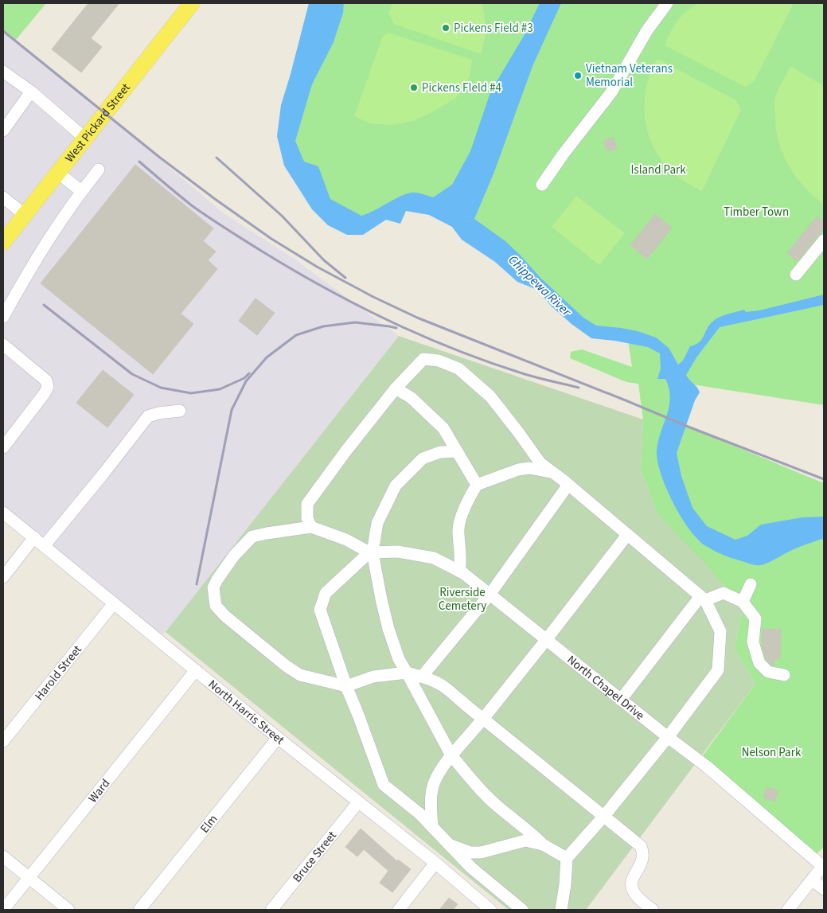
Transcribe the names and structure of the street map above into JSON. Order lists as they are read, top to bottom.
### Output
{
  "streets": {
    "main road": ["West Pickard Street"],
    "street": [
      "Harold Street",
      "North Chapel Drive",
      "North Harris Street",
      "Ward",
      "Elm",
      "Bruce Street"
    ]
  },
  "crossings": [
    ["Harold Street", "North Harris Street"],
    ["North Harris Street", "Ward"],
    ["North Harris Street", "Elm"],
    ["North Harris Street", "Bruce Street"]
  ],
  "water": ["Chippewa River"],
  "parks": [
    "Island Park",
    "Timber Town",
    "Riverside Cemetery",
    "Nelson Park"
  ],
  "places": ["Pickens Field #3", "Vietnam Veterans Memorial", "Pickens FIeld #4"]
}
